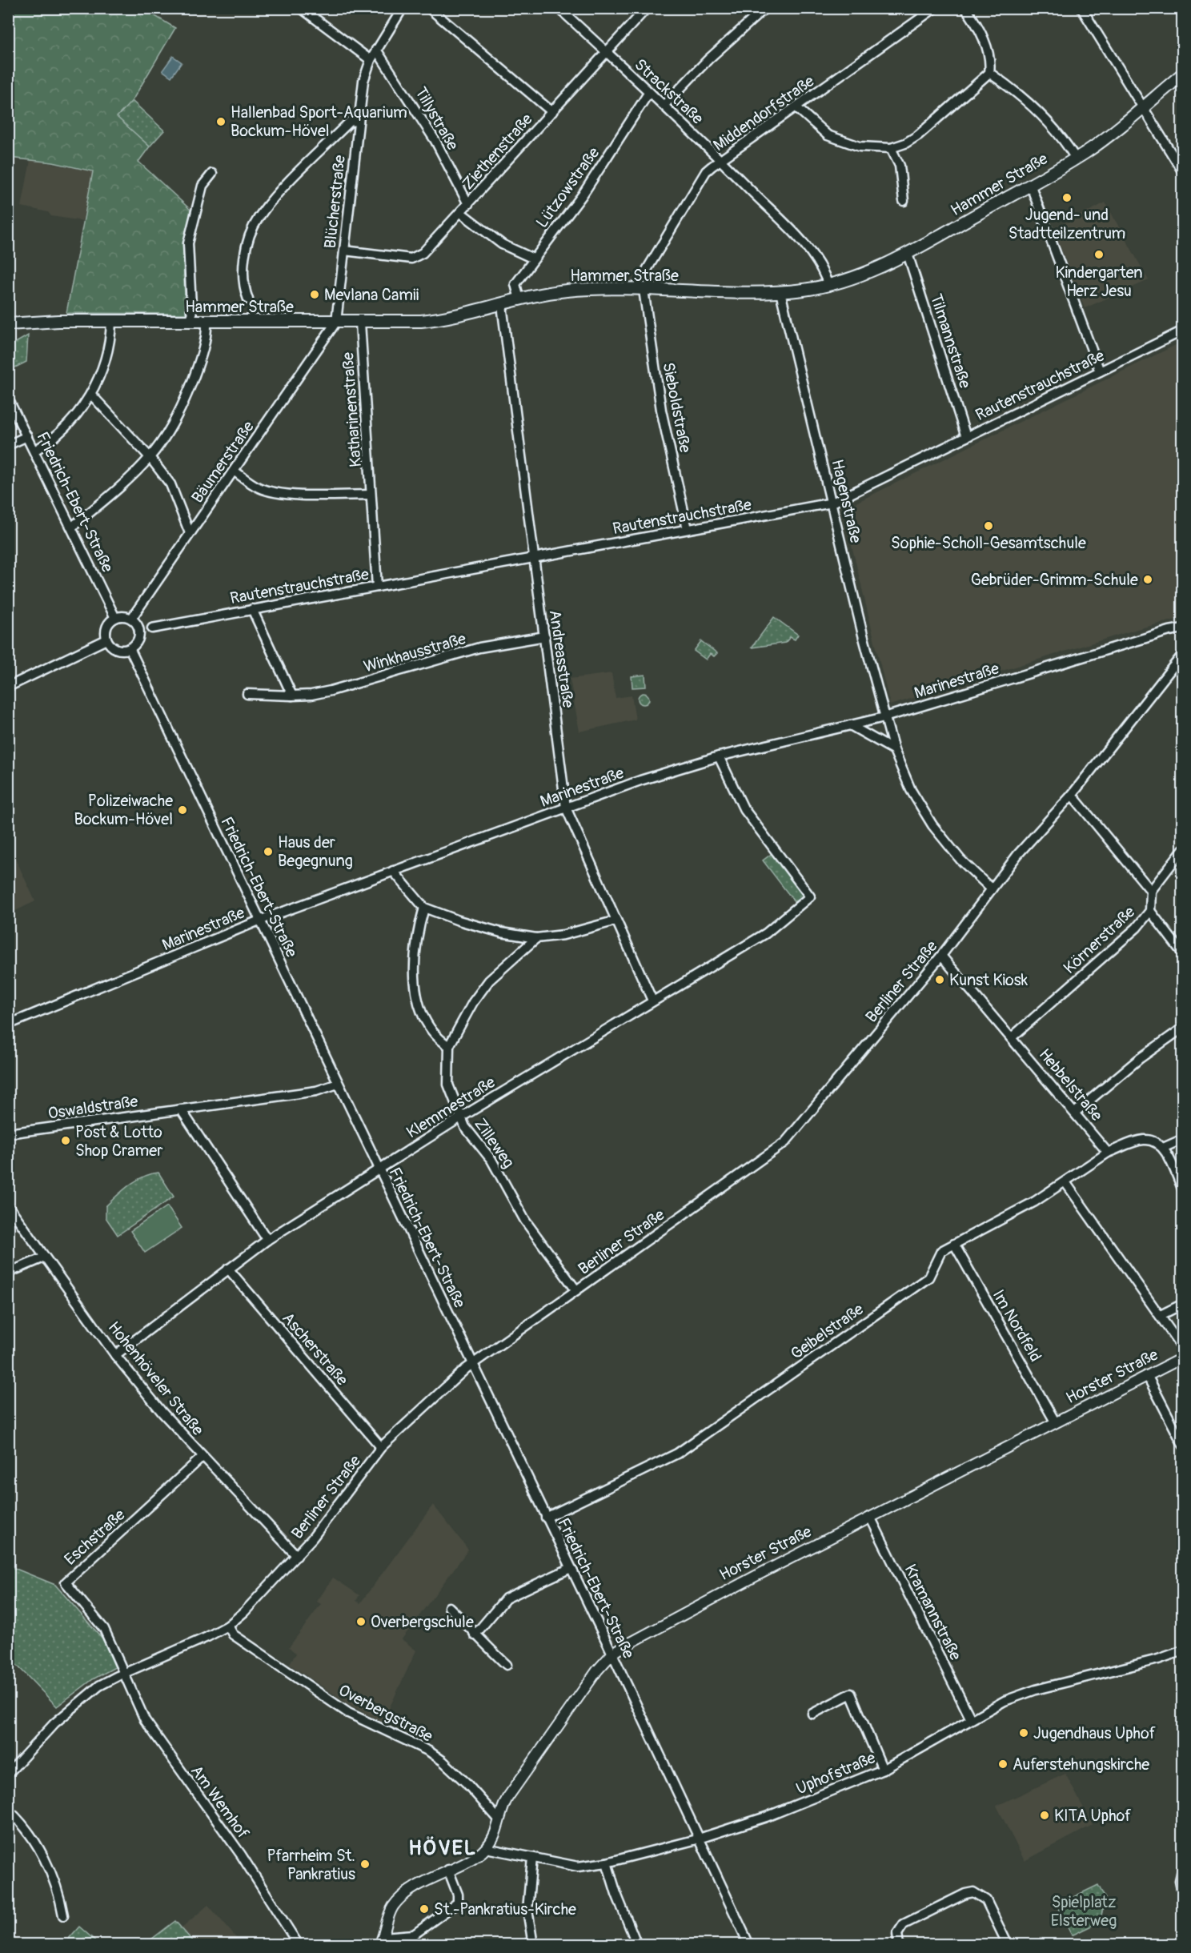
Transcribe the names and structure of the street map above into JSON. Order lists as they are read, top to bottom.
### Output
{
  "streets": {
    "main road": ["Hammer Straße"],
    "street": [
      "Strackstraße",
      "Middendorfstraße",
      "Tillystraße",
      "Ziethenstraße",
      "Lützowstraße",
      "Blücherstraße",
      "Tilmannstraße",
      "Rautenstrauchstraße",
      "Sieboldstraße",
      "Katharinenstraße",
      "Bäumerstraße",
      "Hagenstraße",
      "Friedrich-Ebert-Straße",
      "Winkhausstraße",
      "Andreasstraße",
      "Marinestraße",
      "Körnerstraße",
      "Berliner Straße",
      "Hebbelstraße",
      "Oswaldstraße",
      "Klemmestraße",
      "Zilleweg",
      "Im Nordfeld",
      "Geibelstraße",
      "Ascherstraße",
      "Horster Straße",
      "Hohenhöveler Straße",
      "Eschstraße",
      "Kramannstraße",
      "Overbergstraße",
      "Uphofstraße",
      "Am Wemhof"
    ]
  },
  "crossings": [
    ["Strackstraße", "Middendorfstraße"],
    ["Strackstraße", "Ziethenstraße"],
    ["Strackstraße", "Hammer Straße"],
    ["Strackstraße", "Lützowstraße"],
    ["Tillystraße", "Ziethenstraße"],
    ["Tillystraße", "Blücherstraße"],
    ["Ziethenstraße", "Blücherstraße"],
    ["Hammer Straße", "Lützowstraße"],
    ["Hammer Straße", "Blücherstraße"],
    ["Hammer Straße", "Tilmannstraße"],
    ["Hammer Straße", "Sieboldstraße"],
    ["Hammer Straße", "Katharinenstraße"],
    ["Hammer Straße", "Bäumerstraße"],
    ["Hammer Straße", "Hagenstraße"],
    ["Hammer Straße", "Andreasstraße"],
    ["Blücherstraße", "Bäumerstraße"],
    ["Tilmannstraße", "Rautenstrauchstraße"],
    ["Rautenstrauchstraße", "Sieboldstraße"],
    ["Rautenstrauchstraße", "Katharinenstraße"],
    ["Rautenstrauchstraße", "Hagenstraße"],
    ["Rautenstrauchstraße", "Andreasstraße"],
    ["Bäumerstraße", "Friedrich-Ebert-Straße"],
    ["Hagenstraße", "Marinestraße"],
    ["Friedrich-Ebert-Straße", "Marinestraße"],
    ["Friedrich-Ebert-Straße", "Berliner Straße"],
    ["Friedrich-Ebert-Straße", "Oswaldstraße"],
    ["Friedrich-Ebert-Straße", "Klemmestraße"],
    ["Friedrich-Ebert-Straße", "Geibelstraße"],
    ["Friedrich-Ebert-Straße", "Horster Straße"],
    ["Friedrich-Ebert-Straße", "Uphofstraße"],
    ["Winkhausstraße", "Andreasstraße"],
    ["Andreasstraße", "Marinestraße"],
    ["Andreasstraße", "Klemmestraße"],
    ["Marinestraße", "Klemmestraße"],
    ["Körnerstraße", "Hebbelstraße"],
    ["Berliner Straße", "Hebbelstraße"],
    ["Berliner Straße", "Zilleweg"],
    ["Berliner Straße", "Ascherstraße"],
    ["Berliner Straße", "Hohenhöveler Straße"],
    ["Berliner Straße", "Eschstraße"],
    ["Berliner Straße", "Overbergstraße"],
    ["Berliner Straße", "Am Wemhof"],
    ["Hebbelstraße", "Geibelstraße"],
    ["Klemmestraße", "Zilleweg"],
    ["Klemmestraße", "Ascherstraße"],
    ["Klemmestraße", "Hohenhöveler Straße"],
    ["Im Nordfeld", "Geibelstraße"],
    ["Im Nordfeld", "Horster Straße"],
    ["Horster Straße", "Kramannstraße"],
    ["Horster Straße", "Overbergstraße"],
    ["Horster Straße", "Uphofstraße"],
    ["Hohenhöveler Straße", "Eschstraße"],
    ["Eschstraße", "Am Wemhof"],
    ["Kramannstraße", "Uphofstraße"]
  ],
  "districts": ["HÖVEL"],
  "parks": ["Spielplatz Elsterweg"],
  "places": [
    "Hallenbad Sport-Aquarium Bockum-Hövel",
    "Jugend- und Stadtteilzentrum",
    "Kindergarten Herz Jesu",
    "Mevlana Camii",
    "Sophie-Scholl-Gesamtschule",
    "Gebrüder-Grimm-Schule",
    "Polizeiwache Bockum-Hövel",
    "Haus der Begegnung",
    "Kunst Kiosk",
    "Post & Lotto Shop Cramer",
    "Overbergschule",
    "Jugendhaus Uphof",
    "Auferstehungskirche",
    "KITA Uphof",
    "Pfarrheim St. Pankratius",
    "St.-Pankratius-Kirche"
  ]
}
